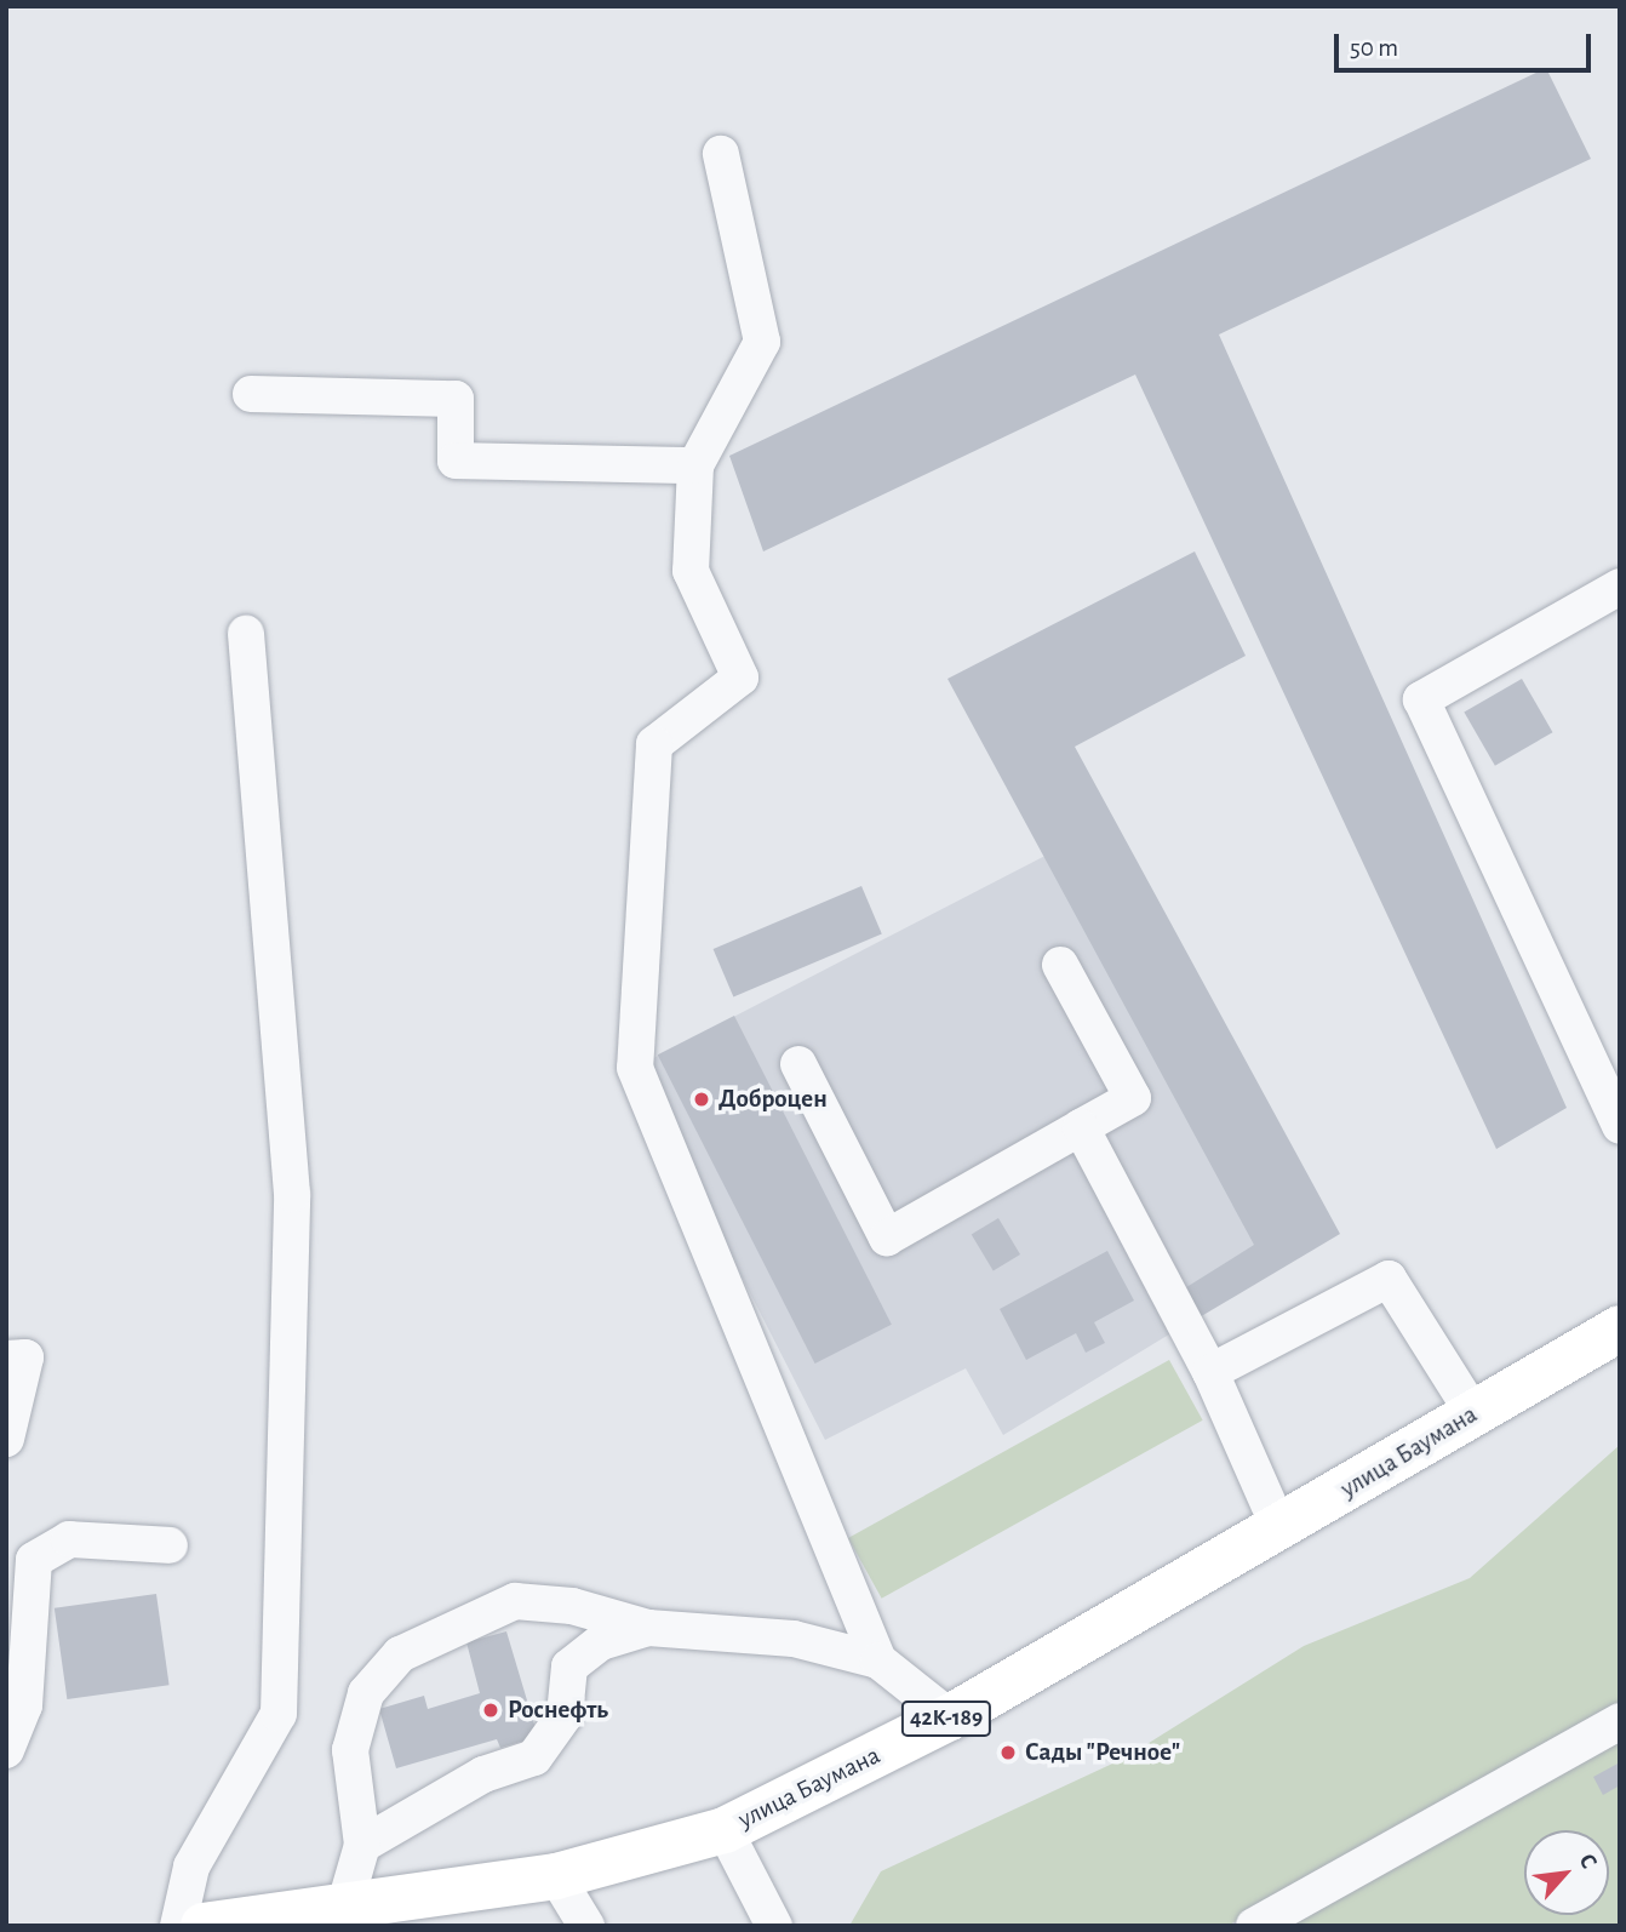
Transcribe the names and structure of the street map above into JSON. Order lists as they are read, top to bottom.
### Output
{
  "streets": {
    "main road": ["улица Баумана", "42К-189"]
  },
  "places": ["Доброцен", "Роснефть", "Сады \"Речное\""],
  "scale_bar": "50 m",
  "north": "top right"
}
